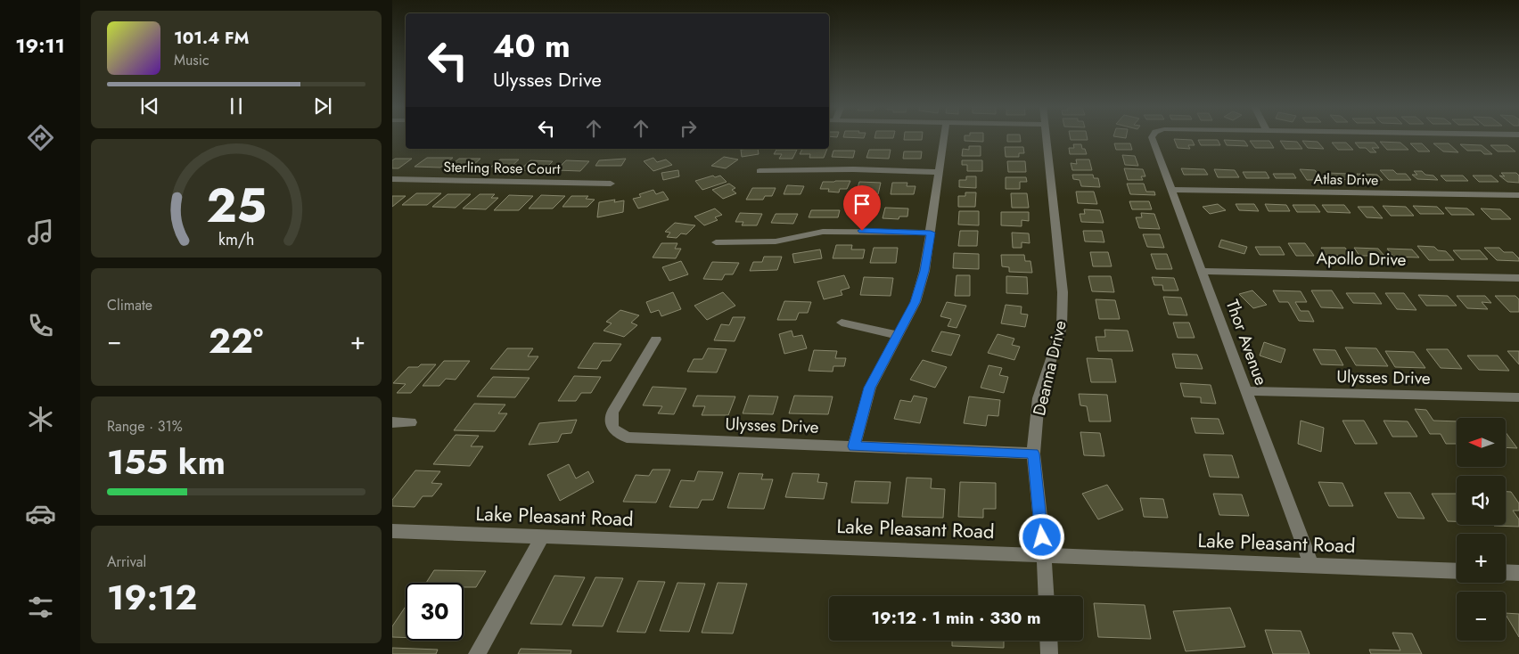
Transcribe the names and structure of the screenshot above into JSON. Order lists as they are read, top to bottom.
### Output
{
  "streets": {
    "street": [
      "Sterling Rose Court",
      "Atlas Drive",
      "Apollo Drive",
      "Thor Avenue",
      "Deanna Drive",
      "Ulysses Drive",
      "Lake Pleasant Road"
    ]
  },
  "crossings": [
    ["Atlas Drive", "Thor Avenue"],
    ["Apollo Drive", "Thor Avenue"],
    ["Thor Avenue", "Ulysses Drive"],
    ["Thor Avenue", "Lake Pleasant Road"],
    ["Deanna Drive", "Ulysses Drive"],
    ["Deanna Drive", "Lake Pleasant Road"]
  ],
  "north": "left",
  "page": {
    "tabs": "19:11",
    "turn": ["40 m", "Ulysses Drive"],
    "song": ["101.4 FM", "Music"],
    "tile": [
      "Climate",
      ["Range · 31%", "155 km"],
      ["Arrival", "19:12"]
    ],
    "heat": ["−", "22°", "+"],
    "map_buttons": ["+", "−"],
    "limit": "30",
    "trip": "19:12 · 1 min · 330 m",
    "gauge": ["25", "km/h"]
  }
}
